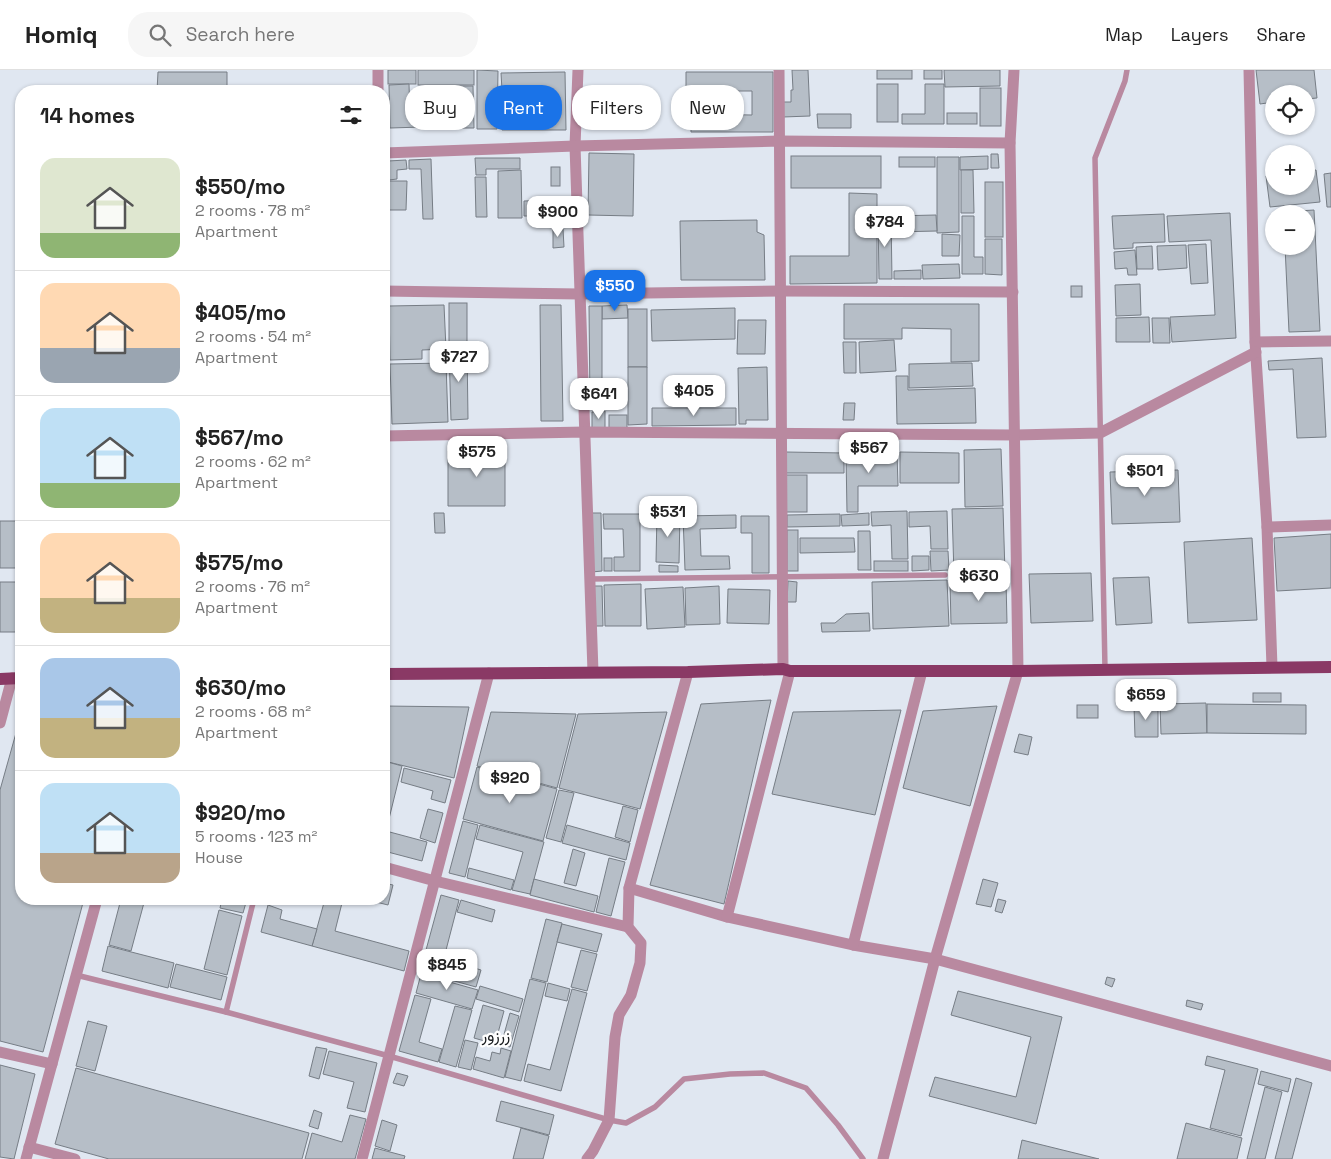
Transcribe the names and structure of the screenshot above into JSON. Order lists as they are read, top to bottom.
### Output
{
  "districts": ["زرزور"],
  "page": {
    "header": "Homiq",
    "search": "Search here",
    "nav": ["Map", "Layers", "Share"],
    "map_buttons": ["+", "−"],
    "chip": [
      "Buy",
      "Rent",
      "Filters",
      "New"
    ],
    "heading": "14 homes",
    "list": [
      {
        "name": "$550/mo",
        "note": "2 rooms · 78 m² · Apartment"
      },
      {
        "name": "$405/mo",
        "note": "2 rooms · 54 m² · Apartment"
      },
      {
        "name": "$567/mo",
        "note": "2 rooms · 62 m² · Apartment"
      },
      {
        "name": "$575/mo",
        "note": "2 rooms · 76 m² · Apartment"
      },
      {
        "name": "$630/mo",
        "note": "2 rooms · 68 m² · Apartment"
      },
      {
        "name": "$920/mo",
        "note": "5 rooms · 123 m² · House"
      }
    ],
    "price": [
      "$900",
      "$784",
      "$550",
      "$727",
      "$405",
      "$641",
      "$567",
      "$575",
      "$501",
      "$531",
      "$630",
      "$659",
      "$920",
      "$845"
    ]
  }
}
